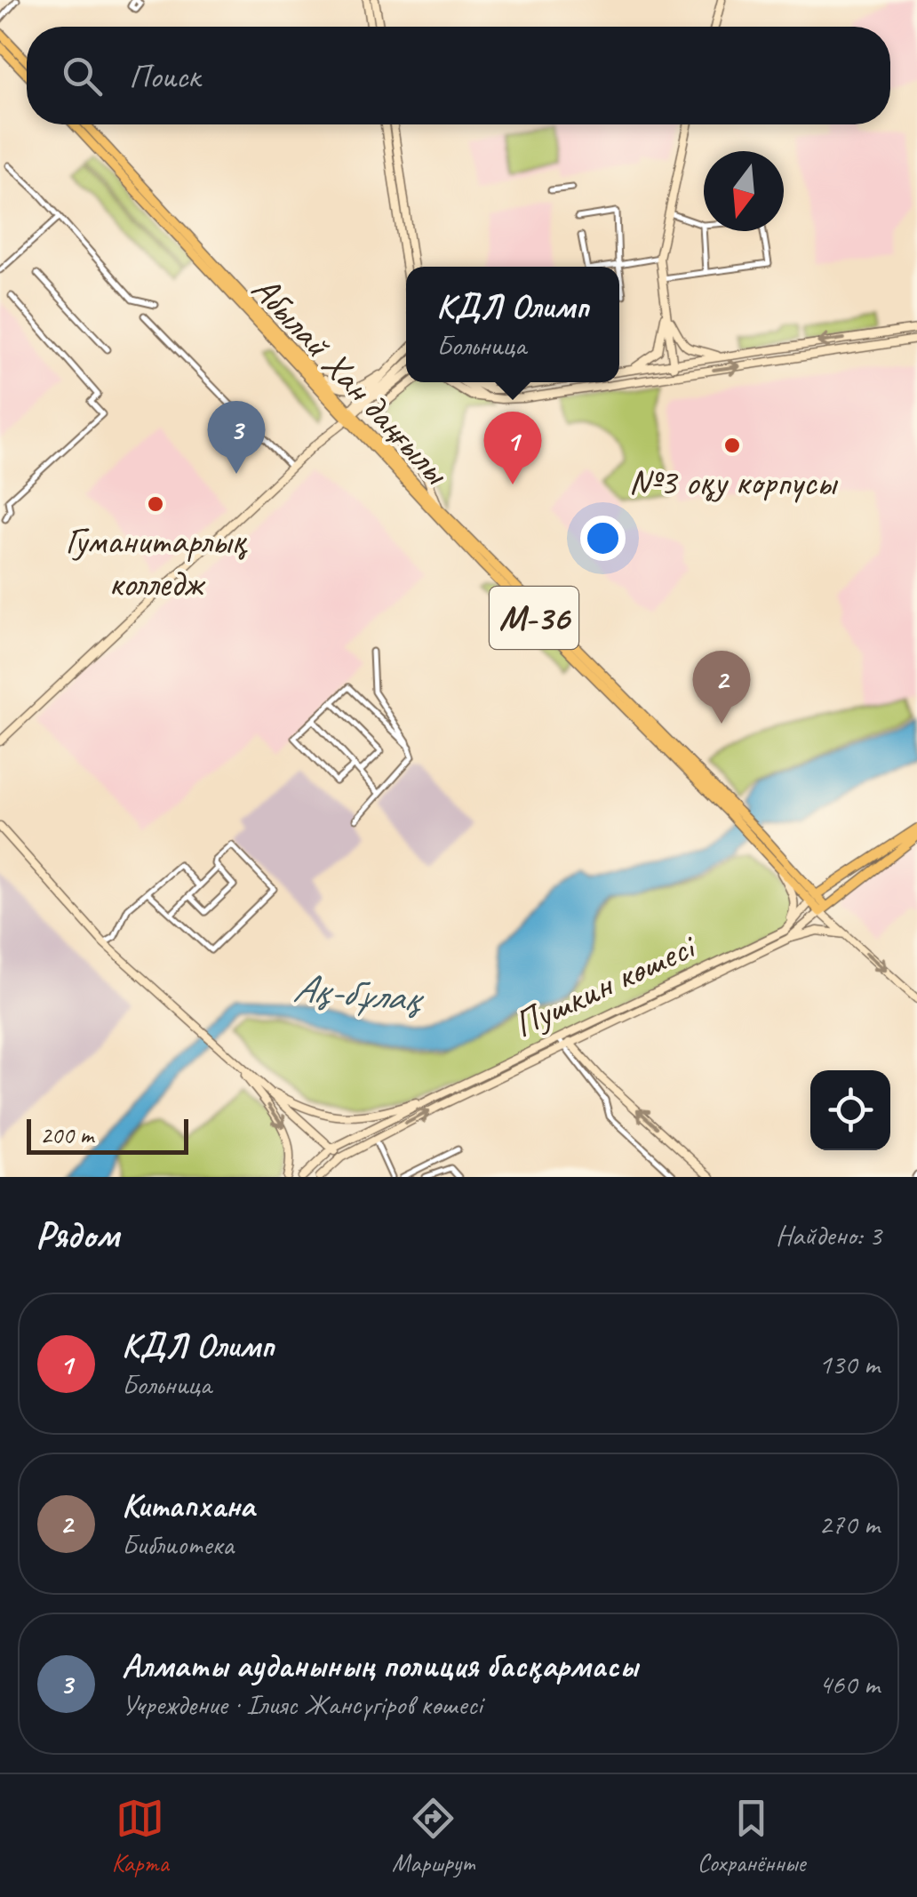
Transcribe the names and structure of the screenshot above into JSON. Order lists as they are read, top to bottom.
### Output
{
  "streets": {
    "main road": ["Абылай Хан даңғылы", "M-36", "Пушкин көшесі"]
  },
  "crossings": [
    ["Абылай Хан даңғылы", "Пушкин көшесі"]
  ],
  "water": ["Ақ-бұлақ"],
  "places": ["№3 оқу корпусы", "Гуманитарлық колледж"],
  "scale_bar": "200 m",
  "north": "bottom",
  "page": {
    "search": "Поиск",
    "popup": ["КДЛ Олимп", "Больница"],
    "pins": ["3", "1", "2"],
    "scale": "200 m",
    "heading": ["Рядом", "Найдено: 3"],
    "list": [
      {
        "mark": "1",
        "name": "КДЛ Олимп",
        "note": "Больница",
        "value": "130 m"
      },
      {
        "mark": "2",
        "name": "Китапхана",
        "note": "Библиотека",
        "value": "270 m"
      },
      {
        "mark": "3",
        "name": "Алматы ауданының полиция басқармасы",
        "note": "Учреждение · Ілияс Жансүгіров көшесі",
        "value": "460 m"
      }
    ],
    "nav": ["Карта", "Маршрут", "Сохранённые"]
  }
}
